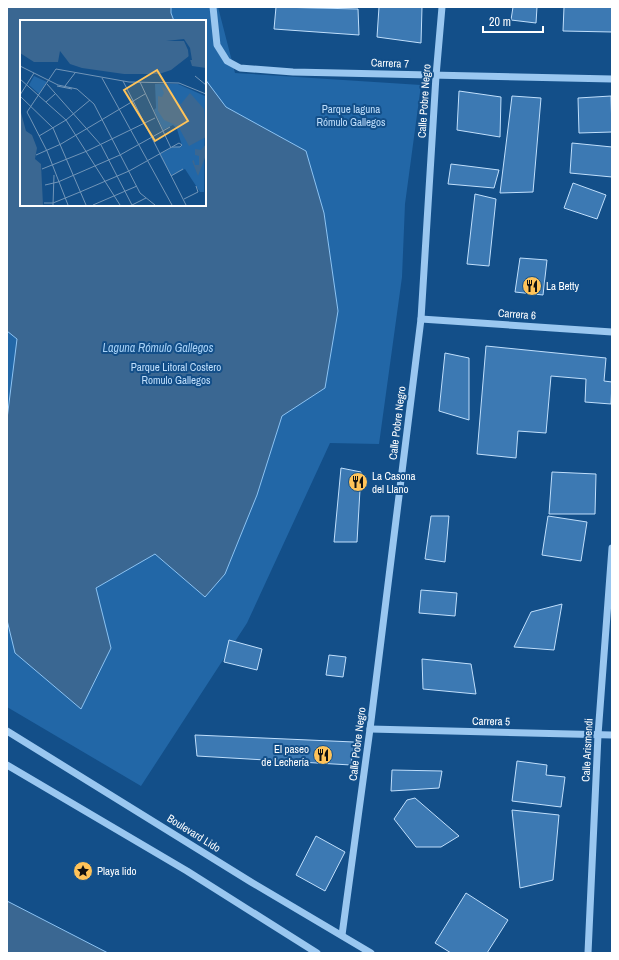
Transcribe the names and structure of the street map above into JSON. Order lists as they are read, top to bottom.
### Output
{
  "streets": {
    "street": [
      "Carrera 7",
      "Calle Pobre Negro",
      "Carrera 6",
      "Carrera 5",
      "Calle Arismendi",
      "Boulevard Lido"
    ]
  },
  "crossings": [
    ["Carrera 7", "Calle Pobre Negro"],
    ["Calle Pobre Negro", "Carrera 6"],
    ["Calle Pobre Negro", "Carrera 5"],
    ["Calle Pobre Negro", "Boulevard Lido"],
    ["Carrera 5", "Calle Arismendi"]
  ],
  "water": ["Laguna Rómulo Gallegos"],
  "parks": ["Parque laguna Rómulo Gallegos", "Parque Litoral Costero Romulo Gallegos"],
  "places": {
    "restaurant": ["La Betty", "La Casona del Llano", "El paseo de Lechería"],
    "place": ["Playa lido"]
  },
  "scale_bar": "20 m"
}
